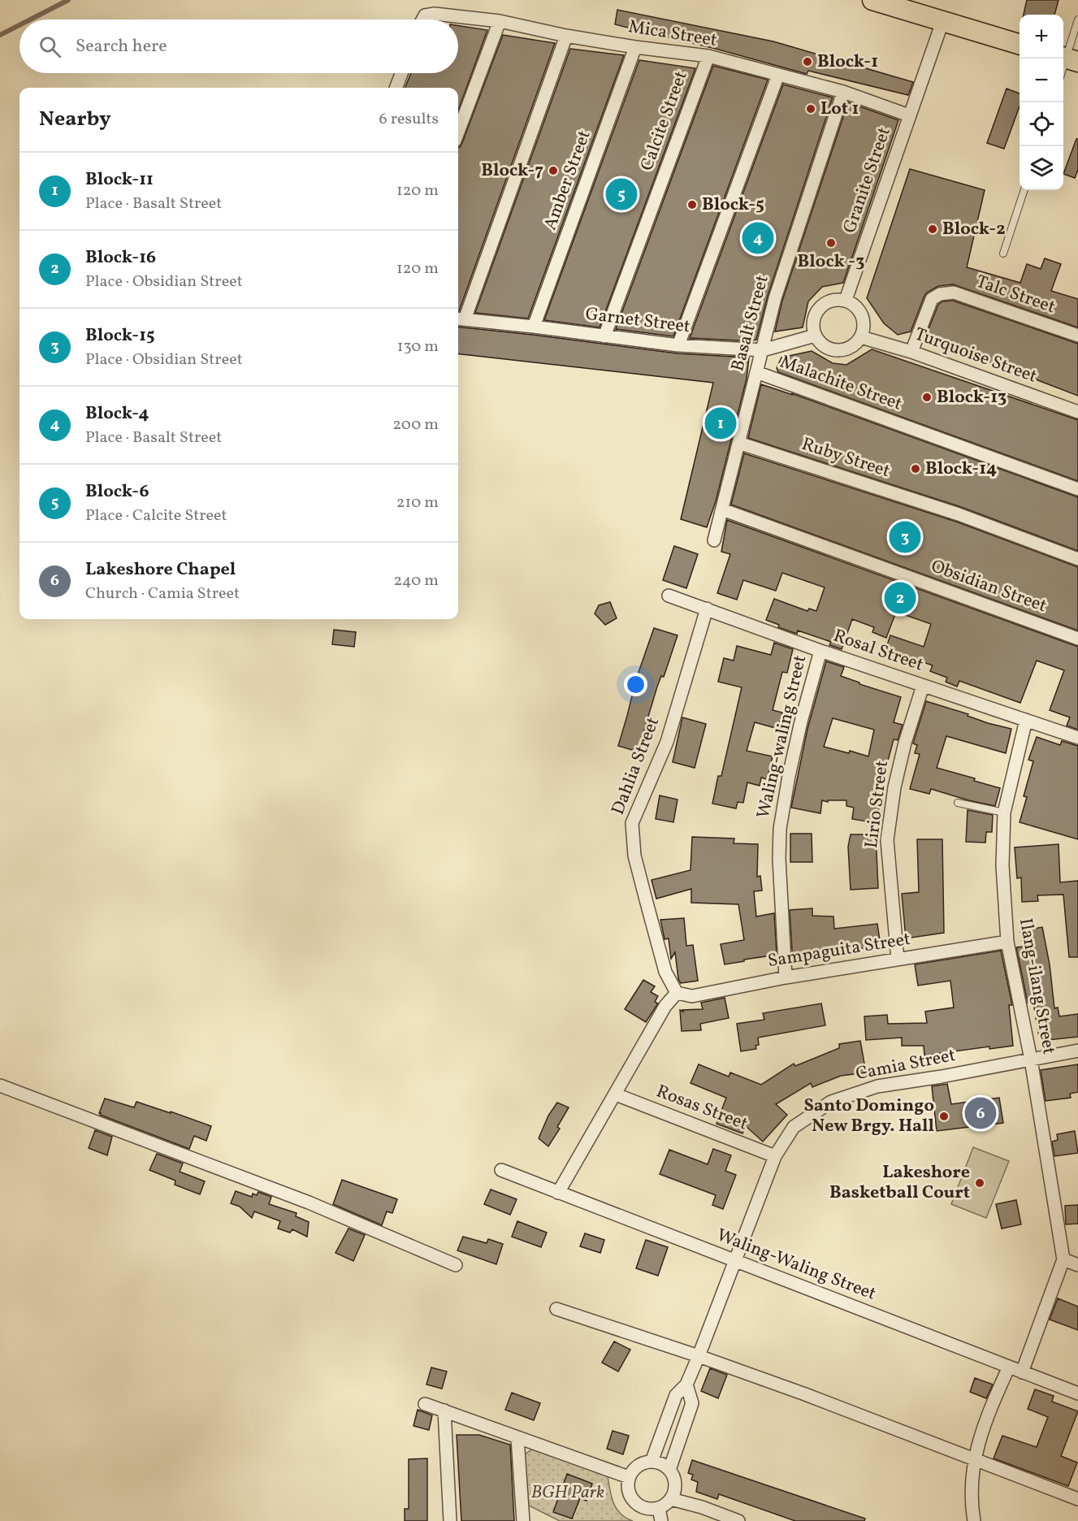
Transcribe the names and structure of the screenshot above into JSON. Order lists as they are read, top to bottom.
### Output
{
  "streets": {
    "street": [
      "Mica Street",
      "Calcite Street",
      "Amber Street",
      "Granite Street",
      "Talc Street",
      "Garnet Street",
      "Basalt Street",
      "Turquoise Street",
      "Malachite Street",
      "Ruby Street",
      "Obsidian Street",
      "Rosal Street",
      "Waling-waling Street",
      "Dahlia Street",
      "Lirio Street",
      "Sampaguita Street",
      "Ilang-ilang Street",
      "Camia Street",
      "Rosas Street",
      "Waling-Waling Street"
    ]
  },
  "crossings": [
    ["Mica Street", "Calcite Street"],
    ["Mica Street", "Amber Street"],
    ["Mica Street", "Granite Street"],
    ["Mica Street", "Basalt Street"],
    ["Calcite Street", "Garnet Street"],
    ["Amber Street", "Garnet Street"],
    ["Granite Street", "Garnet Street"],
    ["Granite Street", "Turquoise Street"],
    ["Talc Street", "Turquoise Street"],
    ["Garnet Street", "Basalt Street"],
    ["Garnet Street", "Turquoise Street"],
    ["Basalt Street", "Malachite Street"],
    ["Basalt Street", "Ruby Street"],
    ["Basalt Street", "Obsidian Street"],
    ["Rosal Street", "Waling-waling Street"],
    ["Rosal Street", "Dahlia Street"],
    ["Rosal Street", "Lirio Street"],
    ["Rosal Street", "Ilang-ilang Street"],
    ["Waling-waling Street", "Sampaguita Street"],
    ["Dahlia Street", "Sampaguita Street"],
    ["Lirio Street", "Sampaguita Street"],
    ["Sampaguita Street", "Ilang-ilang Street"],
    ["Ilang-ilang Street", "Camia Street"],
    ["Camia Street", "Rosas Street"],
    ["Camia Street", "Waling-Waling Street"]
  ],
  "parks": ["BGH Park"],
  "places": [
    "Block-1",
    "Lot 1",
    "Block-7",
    "Block-5",
    "Block-2",
    "Block -3",
    "Block-13",
    "Block-14",
    "Santo Domingo New Brgy. Hall",
    "Lakeshore Basketball Court"
  ],
  "page": {
    "map_buttons": ["+", "−"],
    "search": "Search here",
    "heading": ["Nearby", "6 results"],
    "list": [
      {
        "mark": "1",
        "name": "Block-11",
        "note": "Place · Basalt Street",
        "value": "120 m"
      },
      {
        "mark": "2",
        "name": "Block-16",
        "note": "Place · Obsidian Street",
        "value": "120 m"
      },
      {
        "mark": "3",
        "name": "Block-15",
        "note": "Place · Obsidian Street",
        "value": "130 m"
      },
      {
        "mark": "4",
        "name": "Block-4",
        "note": "Place · Basalt Street",
        "value": "200 m"
      },
      {
        "mark": "5",
        "name": "Block-6",
        "note": "Place · Calcite Street",
        "value": "210 m"
      },
      {
        "mark": "6",
        "name": "Lakeshore Chapel",
        "note": "Church · Camia Street",
        "value": "240 m"
      }
    ],
    "pins": [
      "5",
      "4",
      "1",
      "3",
      "2",
      "6"
    ]
  }
}
